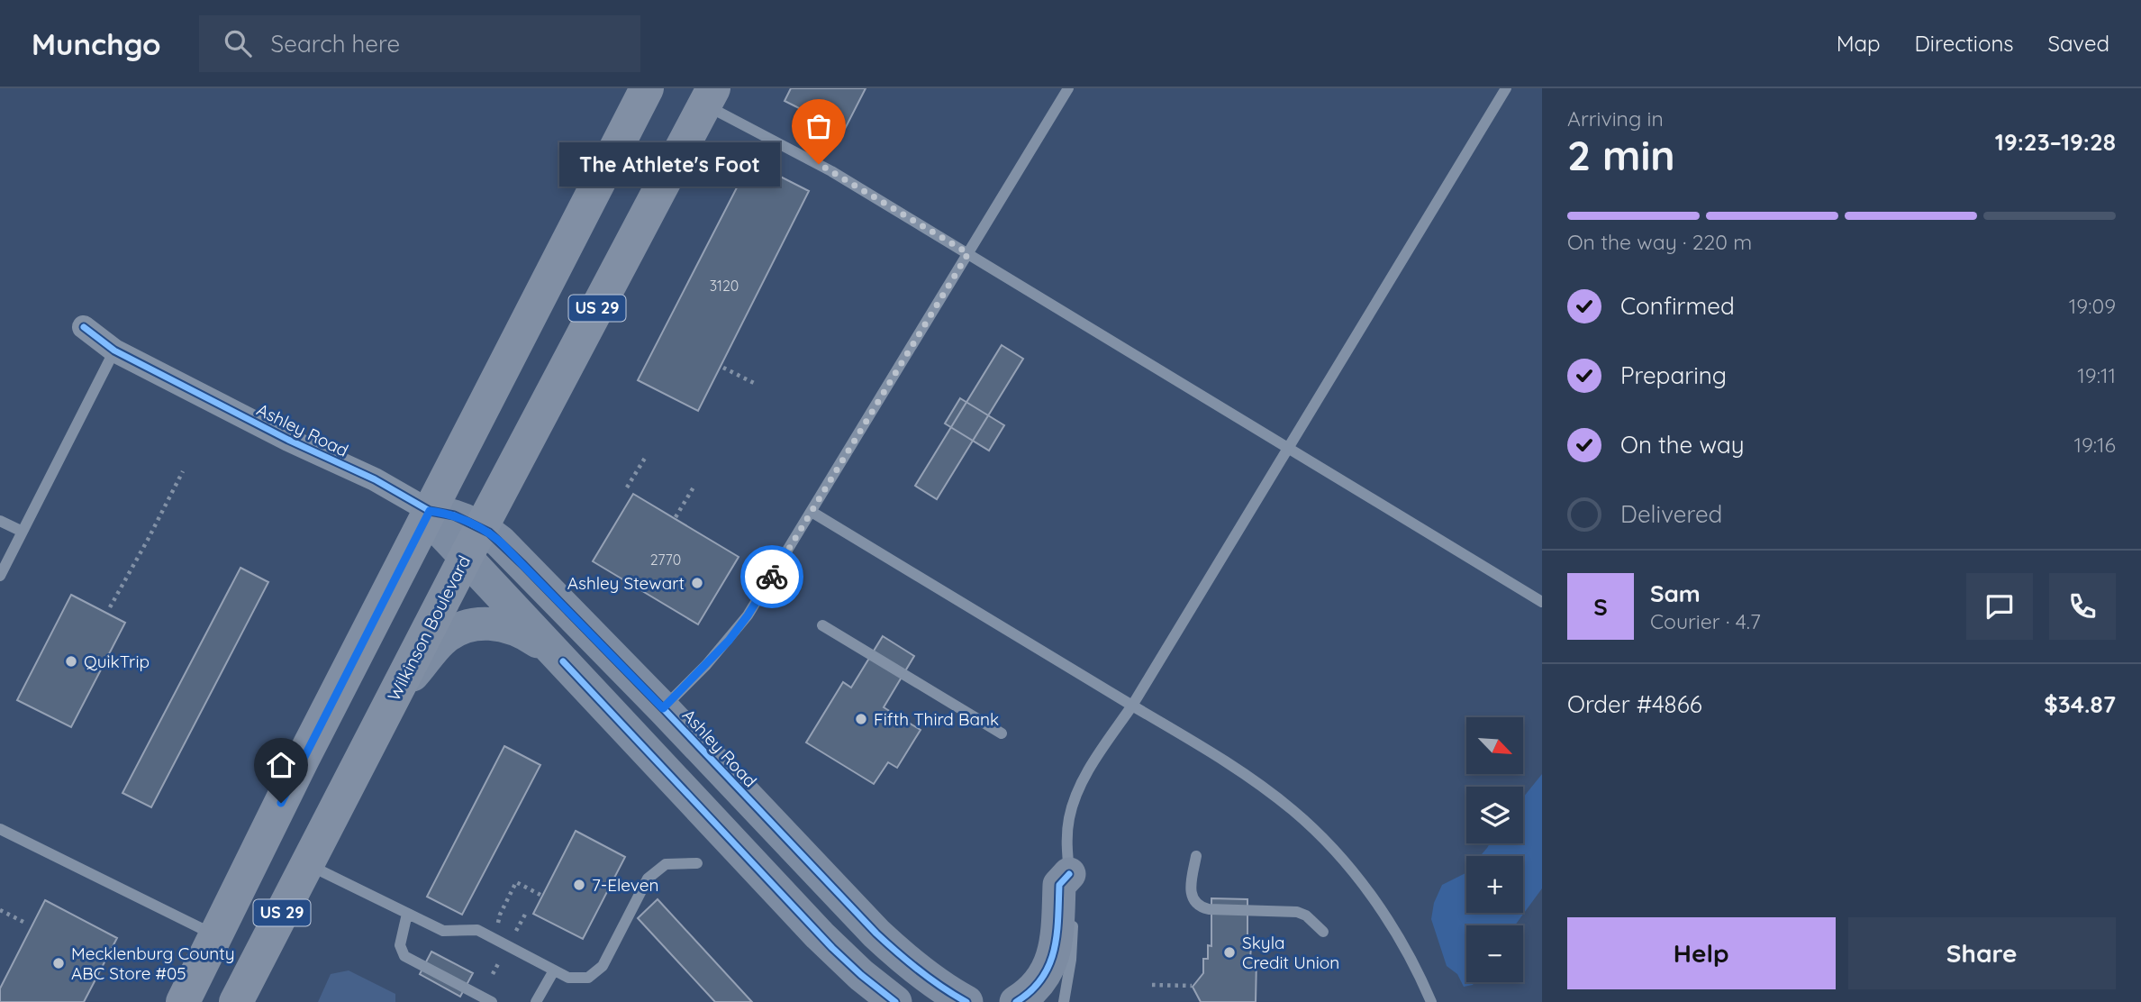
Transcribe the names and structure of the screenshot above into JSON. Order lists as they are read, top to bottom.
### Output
{
  "streets": {
    "main road": ["US 29", "Wilkinson Boulevard"],
    "street": ["Ashley Road"]
  },
  "crossings": [
    ["US 29", "Ashley Road"],
    ["Ashley Road", "Wilkinson Boulevard"]
  ],
  "places": [
    "The Athlete's Foot",
    "Ashley Stewart",
    "QuikTrip",
    "Fifth Third Bank",
    "7-Eleven",
    "Skyla Credit Union",
    "Mecklenburg County ABC Store #05"
  ],
  "house_numbers": ["3120", "2770"],
  "north": "bottom right",
  "page": {
    "header": "Munchgo",
    "search": "Search here",
    "nav": ["Map", "Directions", "Saved"],
    "heading": ["2 min", "Arriving in", "19:23–19:28"],
    "panel": [
      "Sam",
      "Courier · 4.7",
      "Order #4866",
      "$34.87"
    ],
    "bubble": "The Athlete's Foot",
    "bar": "On the way · 220 m",
    "list": [
      ["Confirmed", "19:09"],
      ["Preparing", "19:11"],
      ["On the way", "19:16"],
      "Delivered"
    ],
    "round": "S",
    "map_buttons": ["+", "−"],
    "buttons": ["Help", "Share"]
  }
}
